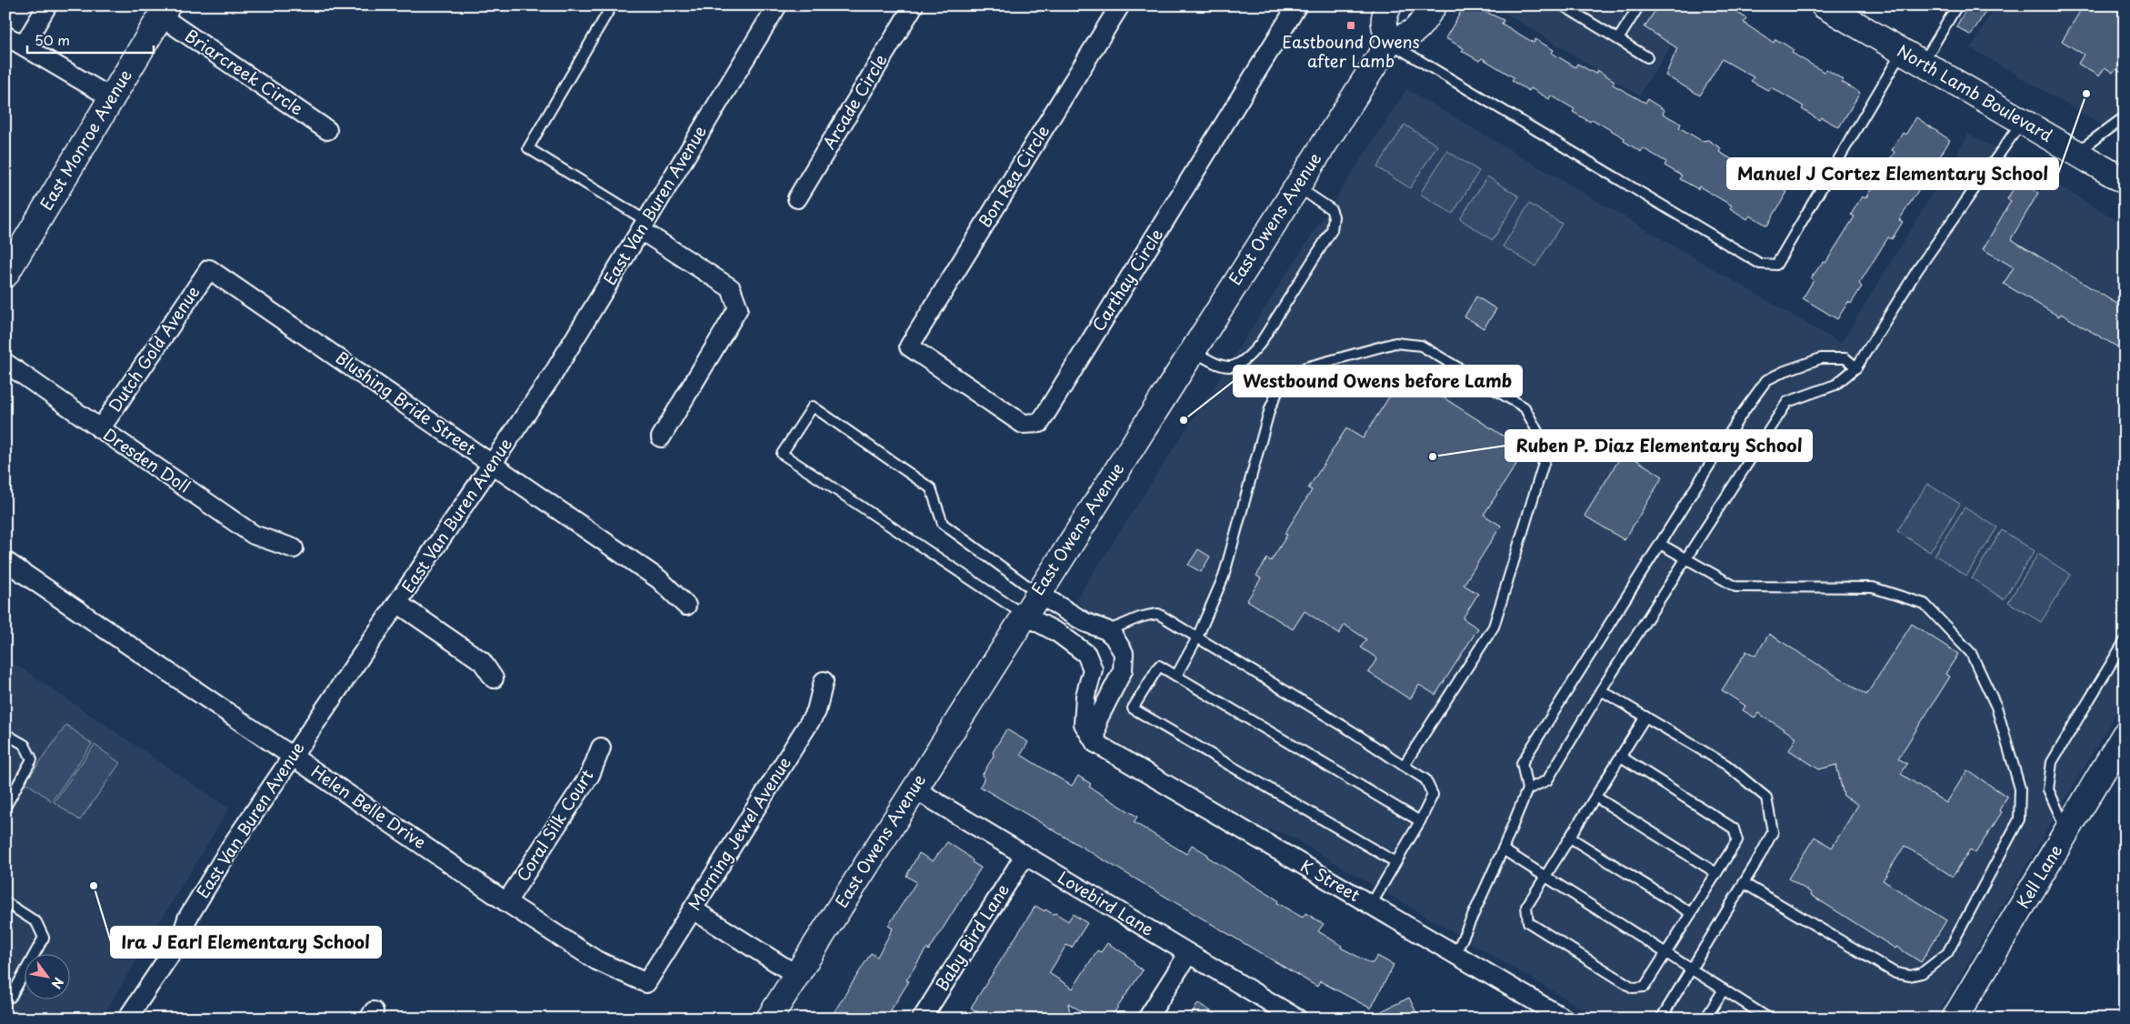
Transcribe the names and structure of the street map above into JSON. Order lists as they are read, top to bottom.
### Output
{
  "streets": {
    "main road": [
      "North Lamb Boulevard",
      "East Monroe Avenue",
      "East Owens Avenue",
      "Kell Lane"
    ],
    "street": [
      "Briarcreek Circle",
      "Arcade Circle",
      "Bon Rea Circle",
      "East Van Buren Avenue",
      "Carthay Circle",
      "Dutch Gold Avenue",
      "Blushing Bride Street",
      "Dresden Doll",
      "Helen Belle Drive",
      "Coral Silk Court",
      "Morning Jewel Avenue",
      "K Street",
      "Lovebird Lane",
      "Baby Bird Lane"
    ]
  },
  "crossings": [
    ["Briarcreek Circle", "East Monroe Avenue"],
    ["Bon Rea Circle", "Carthay Circle"],
    ["East Van Buren Avenue", "Blushing Bride Street"],
    ["East Van Buren Avenue", "Helen Belle Drive"],
    ["East Owens Avenue", "K Street"],
    ["East Owens Avenue", "Lovebird Lane"],
    ["Dutch Gold Avenue", "Blushing Bride Street"],
    ["Dutch Gold Avenue", "Dresden Doll"],
    ["Helen Belle Drive", "Coral Silk Court"],
    ["Helen Belle Drive", "Morning Jewel Avenue"],
    ["Lovebird Lane", "Baby Bird Lane"]
  ],
  "places": {
    "transit": ["Eastbound Owens after Lamb"],
    "other": [
      "Manuel J Cortez Elementary School",
      "Westbound Owens before Lamb",
      "Ruben P. Diaz Elementary School",
      "Ira J Earl Elementary School"
    ]
  },
  "scale_bar": "50 m",
  "north": "bottom right"
}
